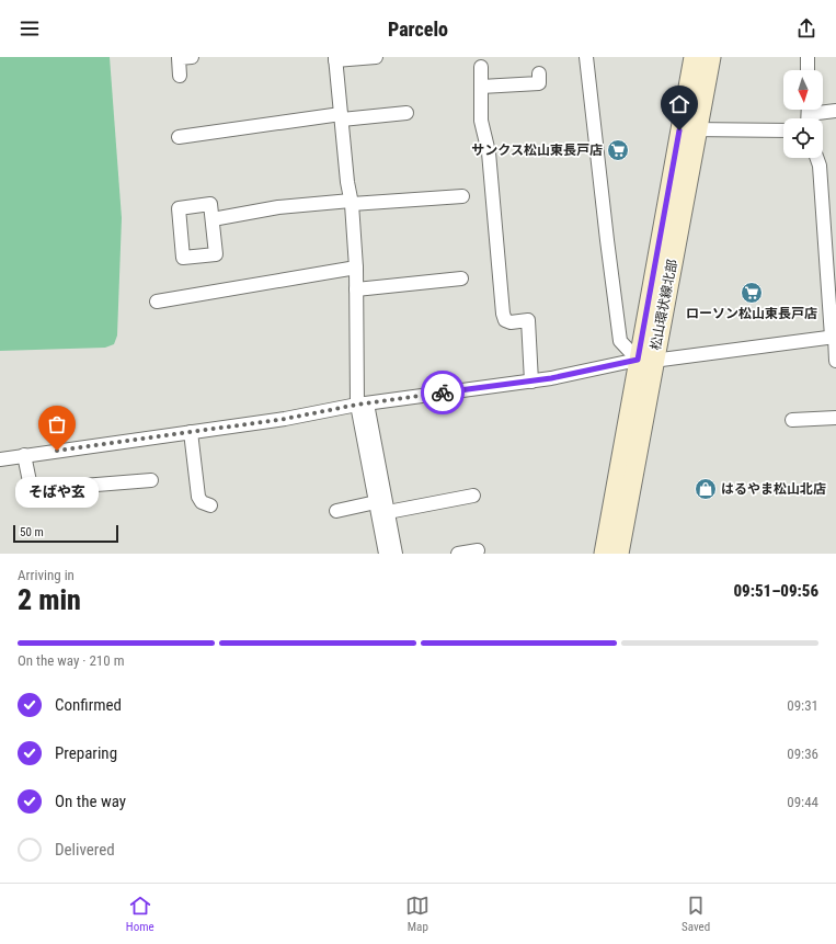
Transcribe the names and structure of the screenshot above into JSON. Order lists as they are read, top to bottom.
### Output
{
  "streets": {
    "street": ["松山環状線北部"]
  },
  "places": {
    "supermarket": ["サンクス松山東長戸店", "ローソン松山東長戸店"],
    "other": ["そばや玄"],
    "shop": ["はるやま松山北店"]
  },
  "scale_bar": "50 m",
  "north": "bottom",
  "page": {
    "header": "Parcelo",
    "bubble": "そばや玄",
    "scale": "50 m",
    "heading": ["2 min", "Arriving in", "09:51–09:56"],
    "bar": "On the way · 210 m",
    "list": [
      ["Confirmed", "09:31"],
      ["Preparing", "09:36"],
      ["On the way", "09:44"],
      "Delivered"
    ],
    "tabs": ["Home", "Map", "Saved"]
  }
}
